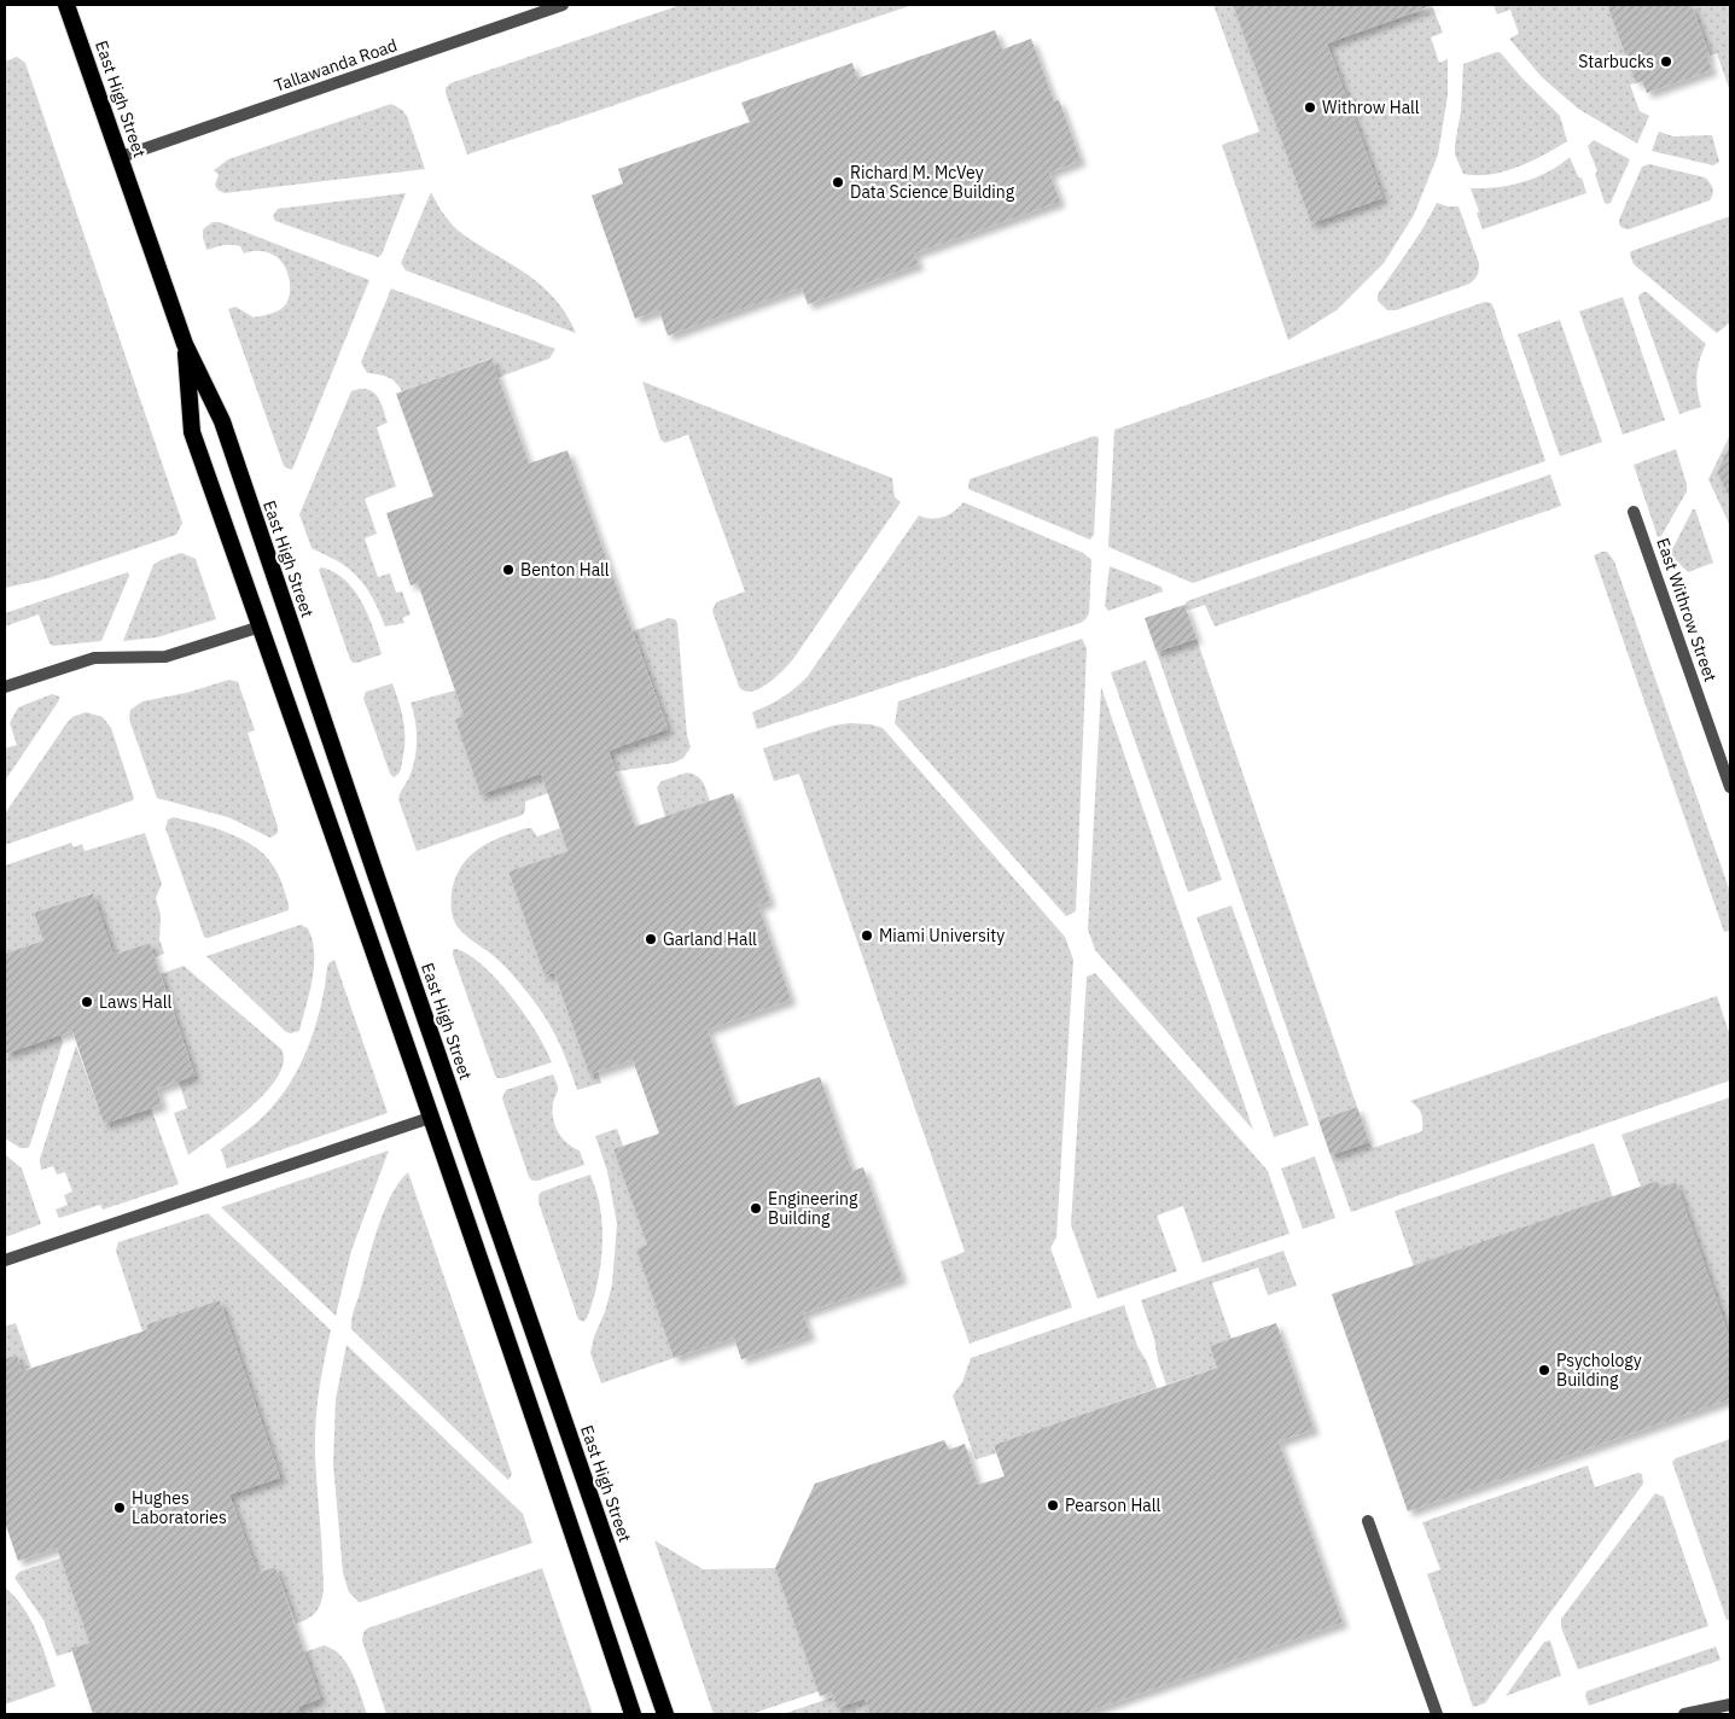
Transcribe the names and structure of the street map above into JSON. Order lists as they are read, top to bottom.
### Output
{
  "streets": {
    "highway": ["East High Street"],
    "street": ["Tallawanda Road", "East Withrow Street"]
  },
  "crossings": [
    ["Tallawanda Road", "East High Street"]
  ],
  "places": [
    "Starbucks",
    "Withrow Hall",
    "Richard M. McVey Data Science Building",
    "Benton Hall",
    "Miami University",
    "Garland Hall",
    "Laws Hall",
    "Engineering Building",
    "Psychology Building",
    "Pearson Hall",
    "Hughes Laboratories"
  ]
}
